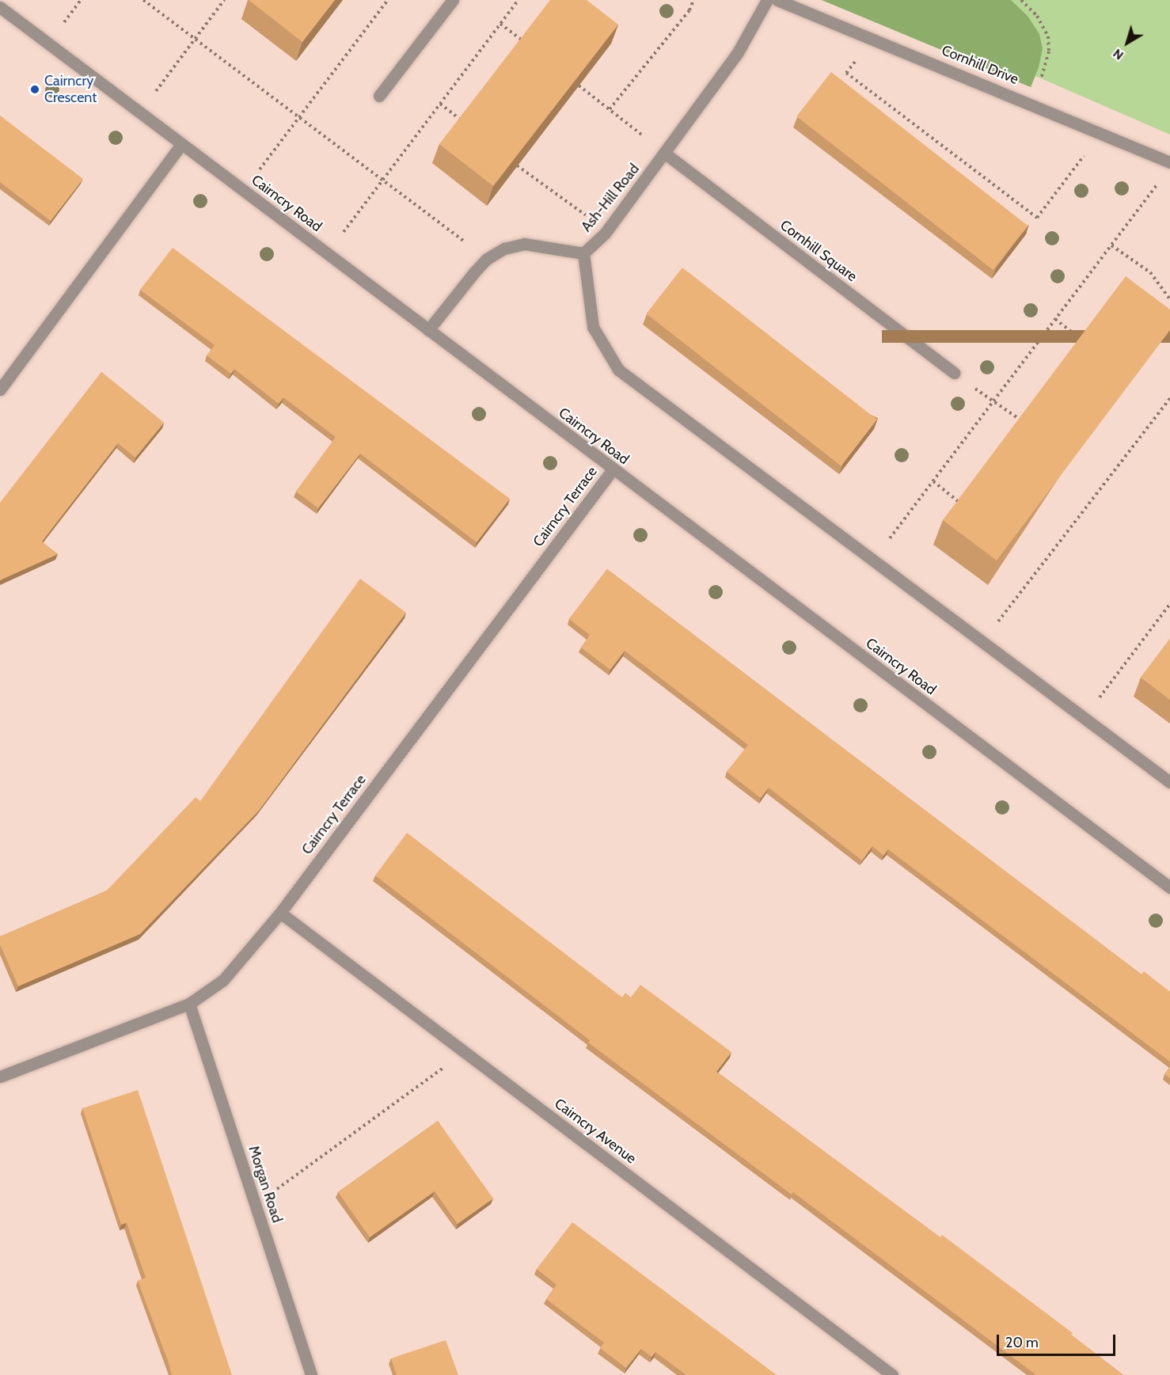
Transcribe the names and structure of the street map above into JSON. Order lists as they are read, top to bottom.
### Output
{
  "streets": {
    "street": [
      "Cornhill Drive",
      "Ash-Hill Road",
      "Cairncry Road",
      "Cornhill Square",
      "Cairncry Terrace",
      "Cairncry Avenue",
      "Morgan Road"
    ]
  },
  "crossings": [
    ["Ash-Hill Road", "Cairncry Road"],
    ["Ash-Hill Road", "Cornhill Square"],
    ["Cairncry Road", "Cairncry Terrace"],
    ["Cairncry Terrace", "Cairncry Avenue"],
    ["Cairncry Terrace", "Morgan Road"]
  ],
  "places": ["Cairncry Crescent"],
  "scale_bar": "20 m",
  "north": "bottom left"
}
